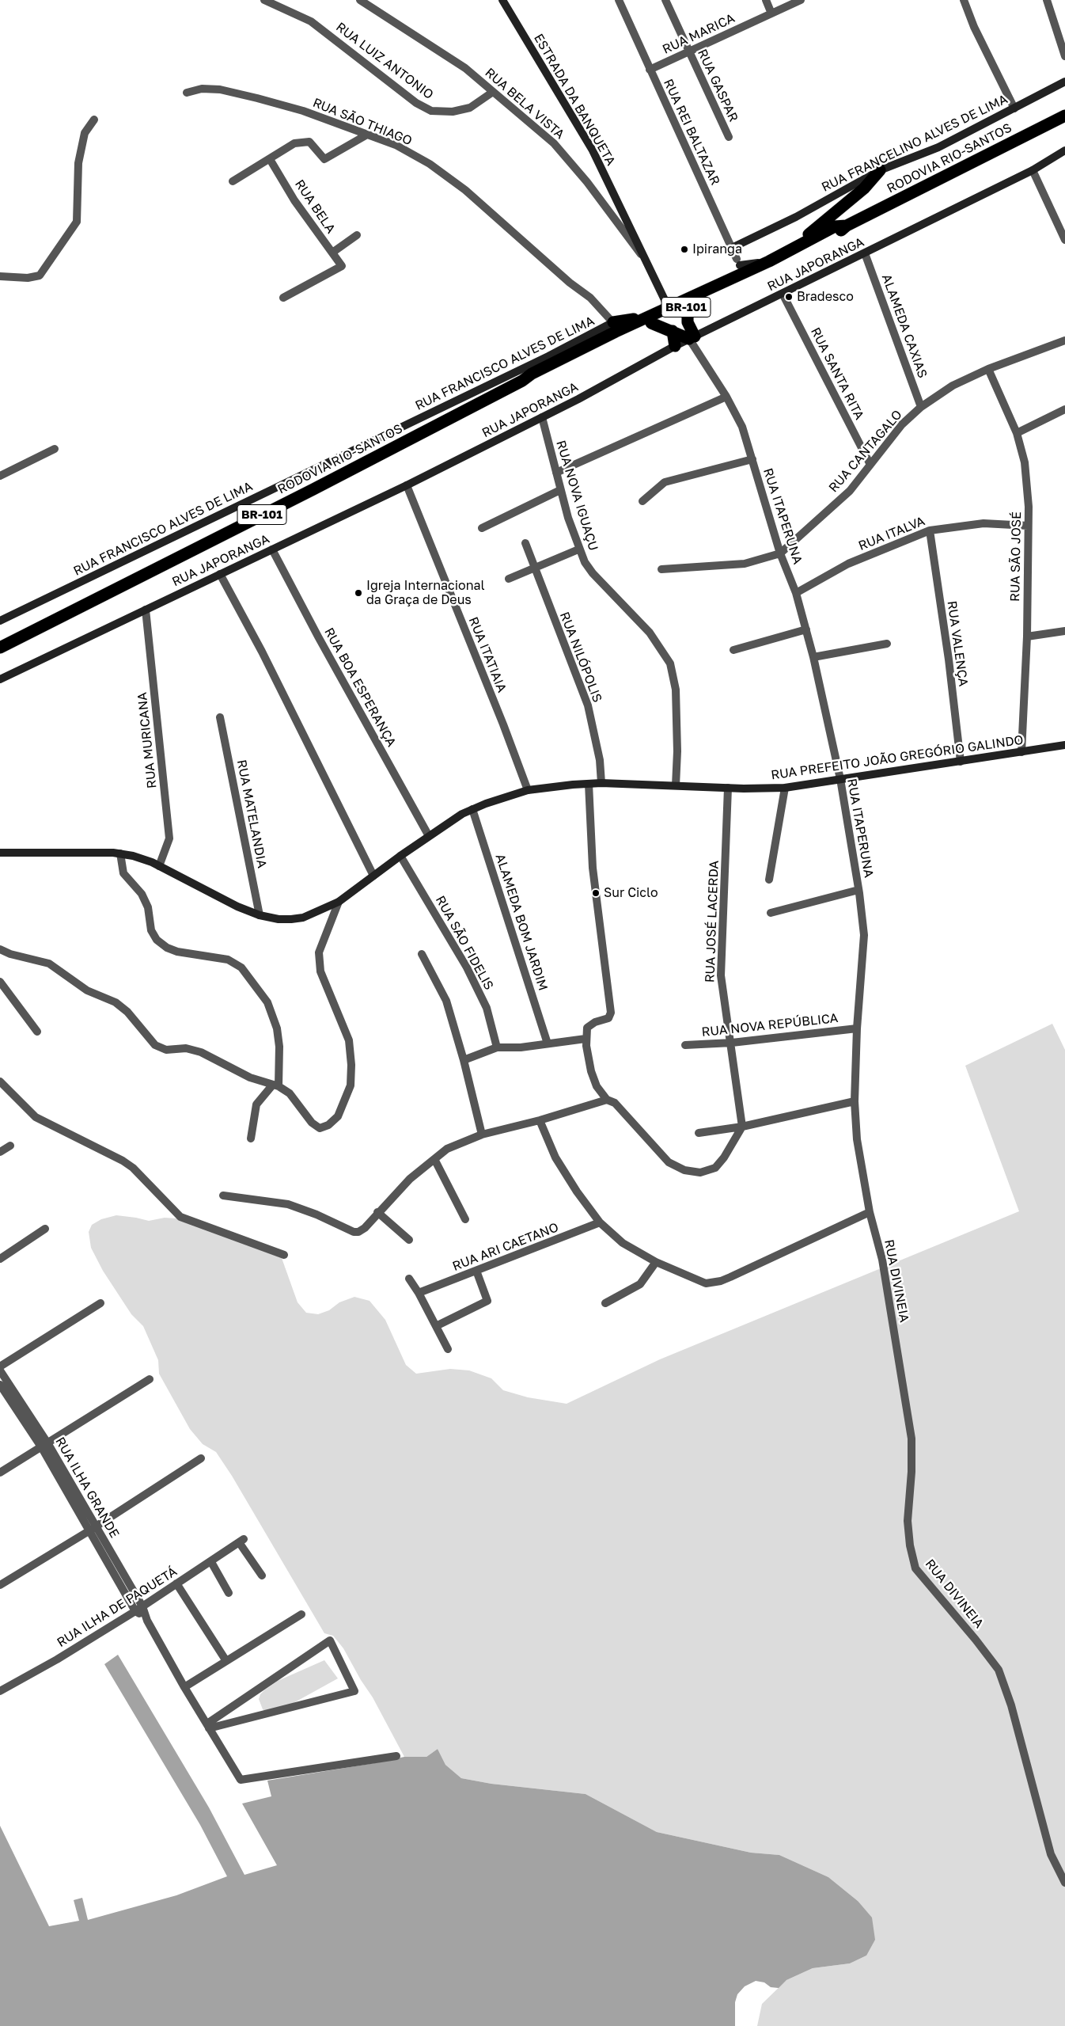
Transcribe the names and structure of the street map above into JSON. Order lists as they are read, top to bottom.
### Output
{
  "streets": {
    "highway": ["RODOVIA RIO-SANTOS", "BR-101"],
    "main road": [
      "ESTRADA DA BANQUETA",
      "RUA FRANCELINO ALVES DE LIMA",
      "RUA JAPORANGA",
      "RUA FRANCISCO ALVES DE LIMA",
      "RUA PREFEITO JOÃO GREGÓRIO GALINDO"
    ],
    "street": [
      "RUA MARICA",
      "RUA LUIZ ANTONIO",
      "RUA GASPAR",
      "RUA BELA VISTA",
      "RUA SÃO THIAGO",
      "RUA REI BALTAZAR",
      "RUA BELA",
      "ALAMEDA CAXIAS",
      "RUA SANTA RITA",
      "RUA CANTAGALO",
      "RUA NOVA IGUAÇU",
      "RUA ITAPERUNA",
      "RUA ITALVA",
      "RUA SÃO JOSÉ",
      "RUA VALENÇA",
      "RUA ITATIAIA",
      "RUA NILÓPOLIS",
      "RUA BOA ESPERANÇA",
      "RUA MURICANA",
      "RUA MATELANDIA",
      "RUA JOSÉ LACERDA",
      "ALAMEDA BOM JARDIM",
      "RUA SÃO FIDELIS",
      "RUA NOVA REPÚBLICA",
      "RUA ARI CAETANO",
      "RUA DIVINEIA",
      "RUA ILHA GRANDE",
      "RUA ILHA DE PAQUETÁ"
    ]
  },
  "crossings": [
    ["RUA MARICA", "RUA GASPAR"],
    ["RUA MARICA", "RUA REI BALTAZAR"],
    ["RUA LUIZ ANTONIO", "RUA BELA VISTA"],
    ["ESTRADA DA BANQUETA", "RUA BELA VISTA"],
    ["ESTRADA DA BANQUETA", "RODOVIA RIO-SANTOS"],
    ["RUA SÃO THIAGO", "RODOVIA RIO-SANTOS"],
    ["RUA SÃO THIAGO", "RUA FRANCISCO ALVES DE LIMA"],
    ["RUA REI BALTAZAR", "RUA FRANCELINO ALVES DE LIMA"],
    ["RUA REI BALTAZAR", "RODOVIA RIO-SANTOS"],
    ["RODOVIA RIO-SANTOS", "RUA FRANCISCO ALVES DE LIMA"],
    ["RUA JAPORANGA", "ALAMEDA CAXIAS"],
    ["RUA JAPORANGA", "RUA SANTA RITA"],
    ["RUA JAPORANGA", "RUA NOVA IGUAÇU"],
    ["RUA JAPORANGA", "RUA ITAPERUNA"],
    ["RUA JAPORANGA", "RUA ITATIAIA"],
    ["RUA JAPORANGA", "RUA BOA ESPERANÇA"],
    ["RUA JAPORANGA", "RUA MURICANA"],
    ["ALAMEDA CAXIAS", "RUA CANTAGALO"],
    ["RUA SANTA RITA", "RUA CANTAGALO"],
    ["RUA CANTAGALO", "RUA ITAPERUNA"],
    ["RUA CANTAGALO", "RUA SÃO JOSÉ"],
    ["RUA NOVA IGUAÇU", "RUA PREFEITO JOÃO GREGÓRIO GALINDO"],
    ["RUA ITAPERUNA", "RUA ITALVA"],
    ["RUA ITAPERUNA", "RUA PREFEITO JOÃO GREGÓRIO GALINDO"],
    ["RUA ITAPERUNA", "RUA NOVA REPÚBLICA"],
    ["RUA ITAPERUNA", "RUA DIVINEIA"],
    ["RUA ITALVA", "RUA SÃO JOSÉ"],
    ["RUA ITALVA", "RUA VALENÇA"],
    ["RUA SÃO JOSÉ", "RUA PREFEITO JOÃO GREGÓRIO GALINDO"],
    ["RUA VALENÇA", "RUA PREFEITO JOÃO GREGÓRIO GALINDO"],
    ["RUA ITATIAIA", "RUA PREFEITO JOÃO GREGÓRIO GALINDO"],
    ["RUA NILÓPOLIS", "RUA PREFEITO JOÃO GREGÓRIO GALINDO"],
    ["RUA BOA ESPERANÇA", "RUA PREFEITO JOÃO GREGÓRIO GALINDO"],
    ["RUA MURICANA", "RUA PREFEITO JOÃO GREGÓRIO GALINDO"],
    ["RUA PREFEITO JOÃO GREGÓRIO GALINDO", "RUA MATELANDIA"],
    ["RUA PREFEITO JOÃO GREGÓRIO GALINDO", "RUA JOSÉ LACERDA"],
    ["RUA PREFEITO JOÃO GREGÓRIO GALINDO", "ALAMEDA BOM JARDIM"],
    ["RUA PREFEITO JOÃO GREGÓRIO GALINDO", "RUA SÃO FIDELIS"],
    ["RUA JOSÉ LACERDA", "RUA NOVA REPÚBLICA"],
    ["RUA ILHA GRANDE", "RUA ILHA DE PAQUETÁ"]
  ],
  "places": [
    "Ipiranga",
    "Bradesco",
    "Igreja Internacional da Graça de Deus",
    "Sur Ciclo"
  ]
}
